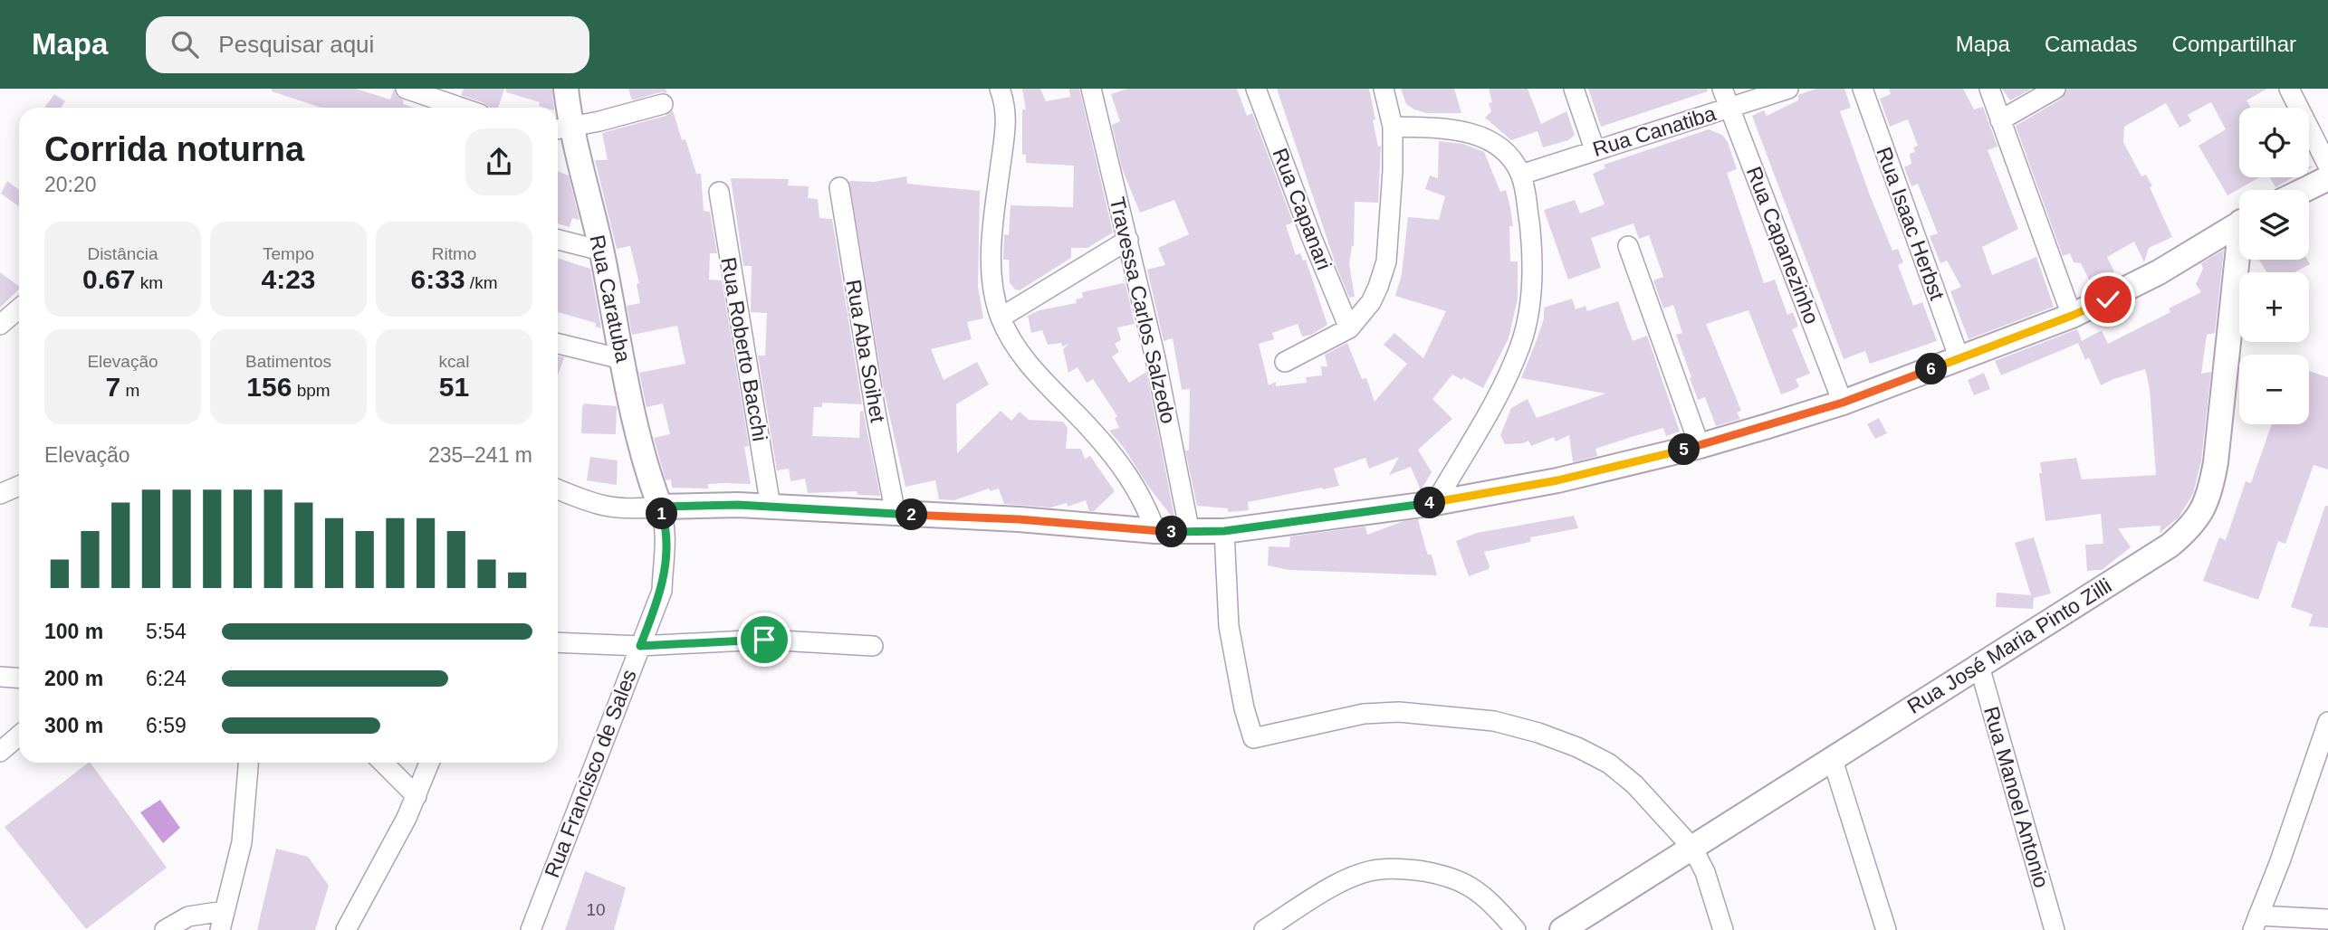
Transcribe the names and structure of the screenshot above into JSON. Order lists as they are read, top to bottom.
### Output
{
  "streets": {
    "street": [
      "Rua Canatiba",
      "Rua Capanari",
      "Rua Isaac Herbst",
      "Rua Capanezinho",
      "Rua Caratuba",
      "Travessa Carlos Salzedo",
      "Rua Roberto Bacchi",
      "Rua Aba Soihet",
      "Rua José Maria Pinto Zilli",
      "Rua Francisco de Sales",
      "Rua Manoel Antonio"
    ]
  },
  "crossings": [
    ["Rua Canatiba", "Rua Capanezinho"],
    ["Rua Caratuba", "Rua Francisco de Sales"],
    ["Rua José Maria Pinto Zilli", "Rua Manoel Antonio"]
  ],
  "house_numbers": ["10"],
  "page": {
    "header": "Mapa",
    "search": "Pesquisar aqui",
    "nav": ["Mapa", "Camadas", "Compartilhar"],
    "map_buttons": ["+", "−"],
    "heading": ["Corrida noturna", "20:20"],
    "stats": [
      ["Distância", "0.67 km"],
      ["Tempo", "4:23"],
      ["Ritmo", "6:33 /km"],
      ["Elevação", "7 m"],
      ["Batimentos", "156 bpm"],
      ["kcal", "51"]
    ],
    "pins": [
      "6",
      "5",
      "4",
      "1",
      "2",
      "3"
    ],
    "chart": ["Elevação", "235–241 m"],
    "list": [
      {
        "name": "100 m",
        "note": "5:54"
      },
      {
        "name": "200 m",
        "note": "6:24"
      },
      {
        "name": "300 m",
        "note": "6:59"
      }
    ]
  }
}
